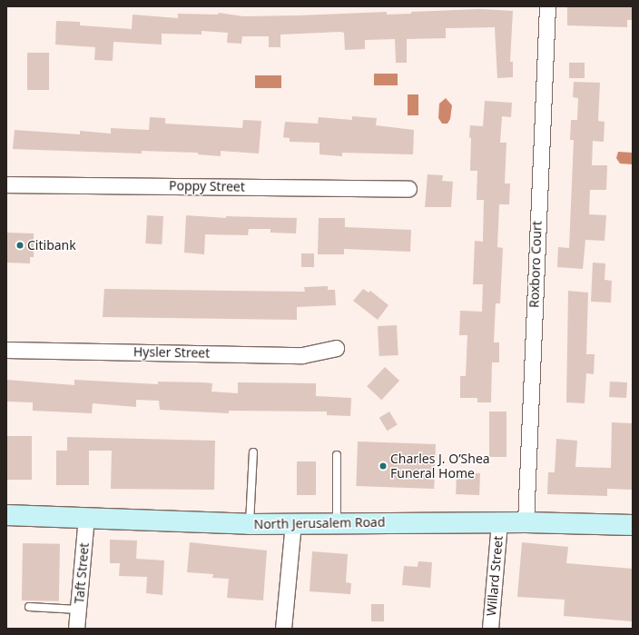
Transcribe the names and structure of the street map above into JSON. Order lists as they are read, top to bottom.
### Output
{
  "streets": {
    "main road": ["North Jerusalem Road"],
    "street": [
      "Poppy Street",
      "Roxboro Court",
      "Hysler Street",
      "Taft Street",
      "Willard Street"
    ]
  },
  "crossings": [
    ["Roxboro Court", "North Jerusalem Road"],
    ["North Jerusalem Road", "Taft Street"],
    ["North Jerusalem Road", "Willard Street"]
  ],
  "places": ["Citibank", "Charles J. O’Shea Funeral Home"]
}
